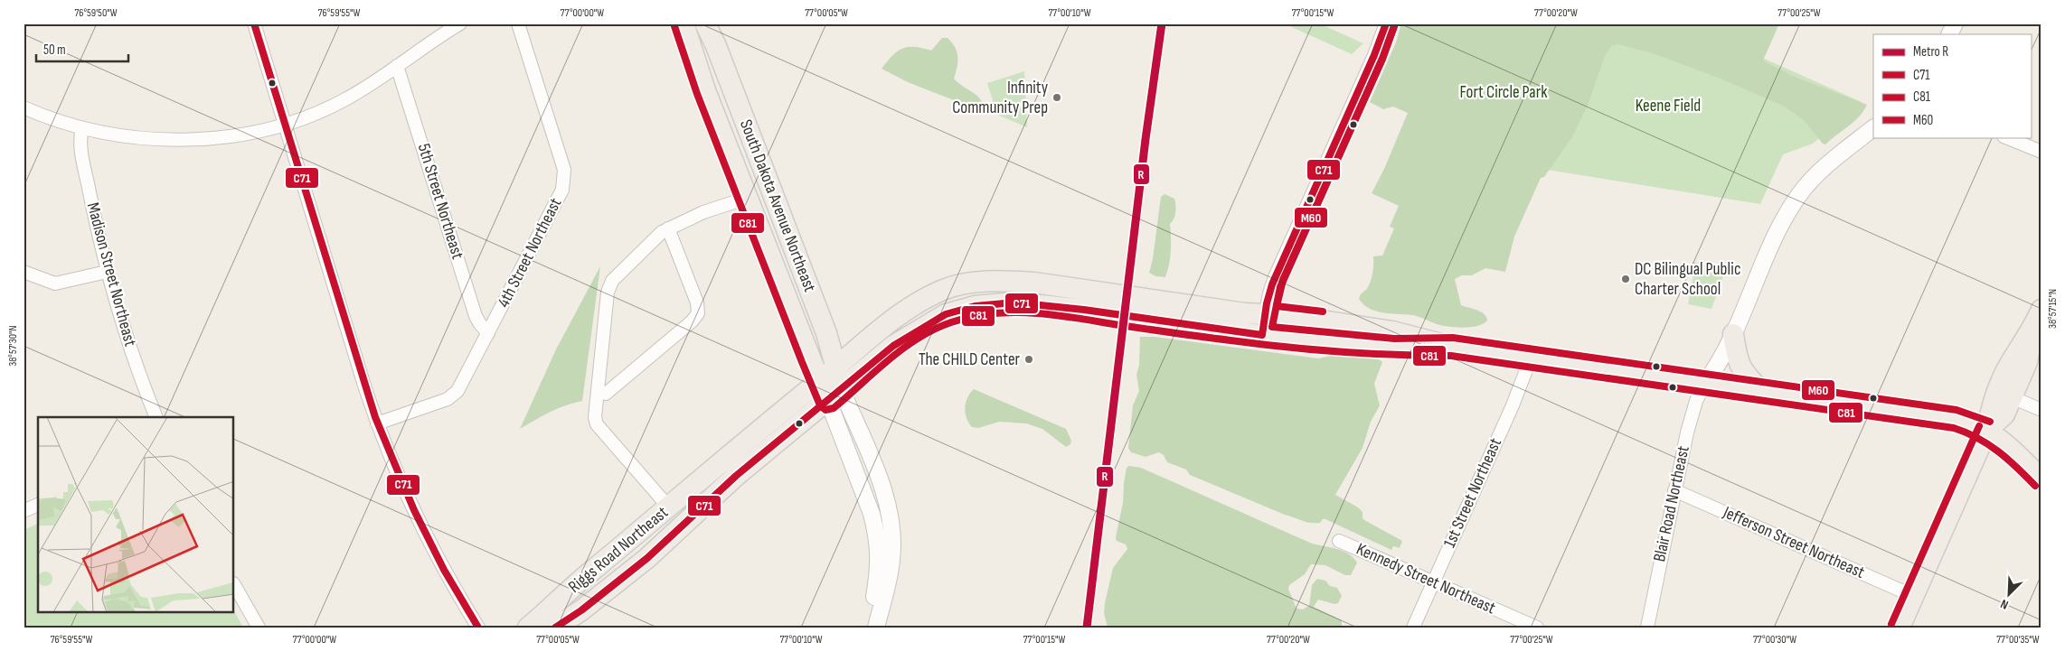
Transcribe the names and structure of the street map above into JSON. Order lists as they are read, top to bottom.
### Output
{
  "streets": {
    "main road": ["South Dakota Avenue Northeast", "Riggs Road Northeast"],
    "street": [
      "5th Street Northeast",
      "4th Street Northeast",
      "Madison Street Northeast",
      "1st Street Northeast",
      "Blair Road Northeast",
      "Jefferson Street Northeast",
      "Kennedy Street Northeast"
    ]
  },
  "crossings": [
    ["5th Street Northeast", "4th Street Northeast"],
    ["South Dakota Avenue Northeast", "Riggs Road Northeast"],
    ["1st Street Northeast", "Riggs Road Northeast"],
    ["1st Street Northeast", "Kennedy Street Northeast"],
    ["Blair Road Northeast", "Jefferson Street Northeast"],
    ["Blair Road Northeast", "Riggs Road Northeast"]
  ],
  "parks": ["Fort Circle Park", "Keene Field"],
  "places": ["Infinity Community Prep", "DC Bilingual Public Charter School", "The CHILD Center"],
  "lines": [
    "metro line R",
    "transit line C71",
    "transit line C81",
    "transit line M60"
  ],
  "legend": [
    "Metro R",
    "C71",
    "C81",
    "M60"
  ],
  "scale_bar": "50 m",
  "north": "bottom left",
  "coordinates": [
    "76°59'50\"W",
    "76°59'55\"W",
    "77°00'00\"W",
    "77°00'05\"W",
    "77°00'10\"W",
    "77°00'15\"W",
    "77°00'20\"W",
    "77°00'25\"W",
    "38°57'15\"N",
    "38°57'30\"N",
    "77°00'30\"W",
    "77°00'35\"W"
  ]
}
